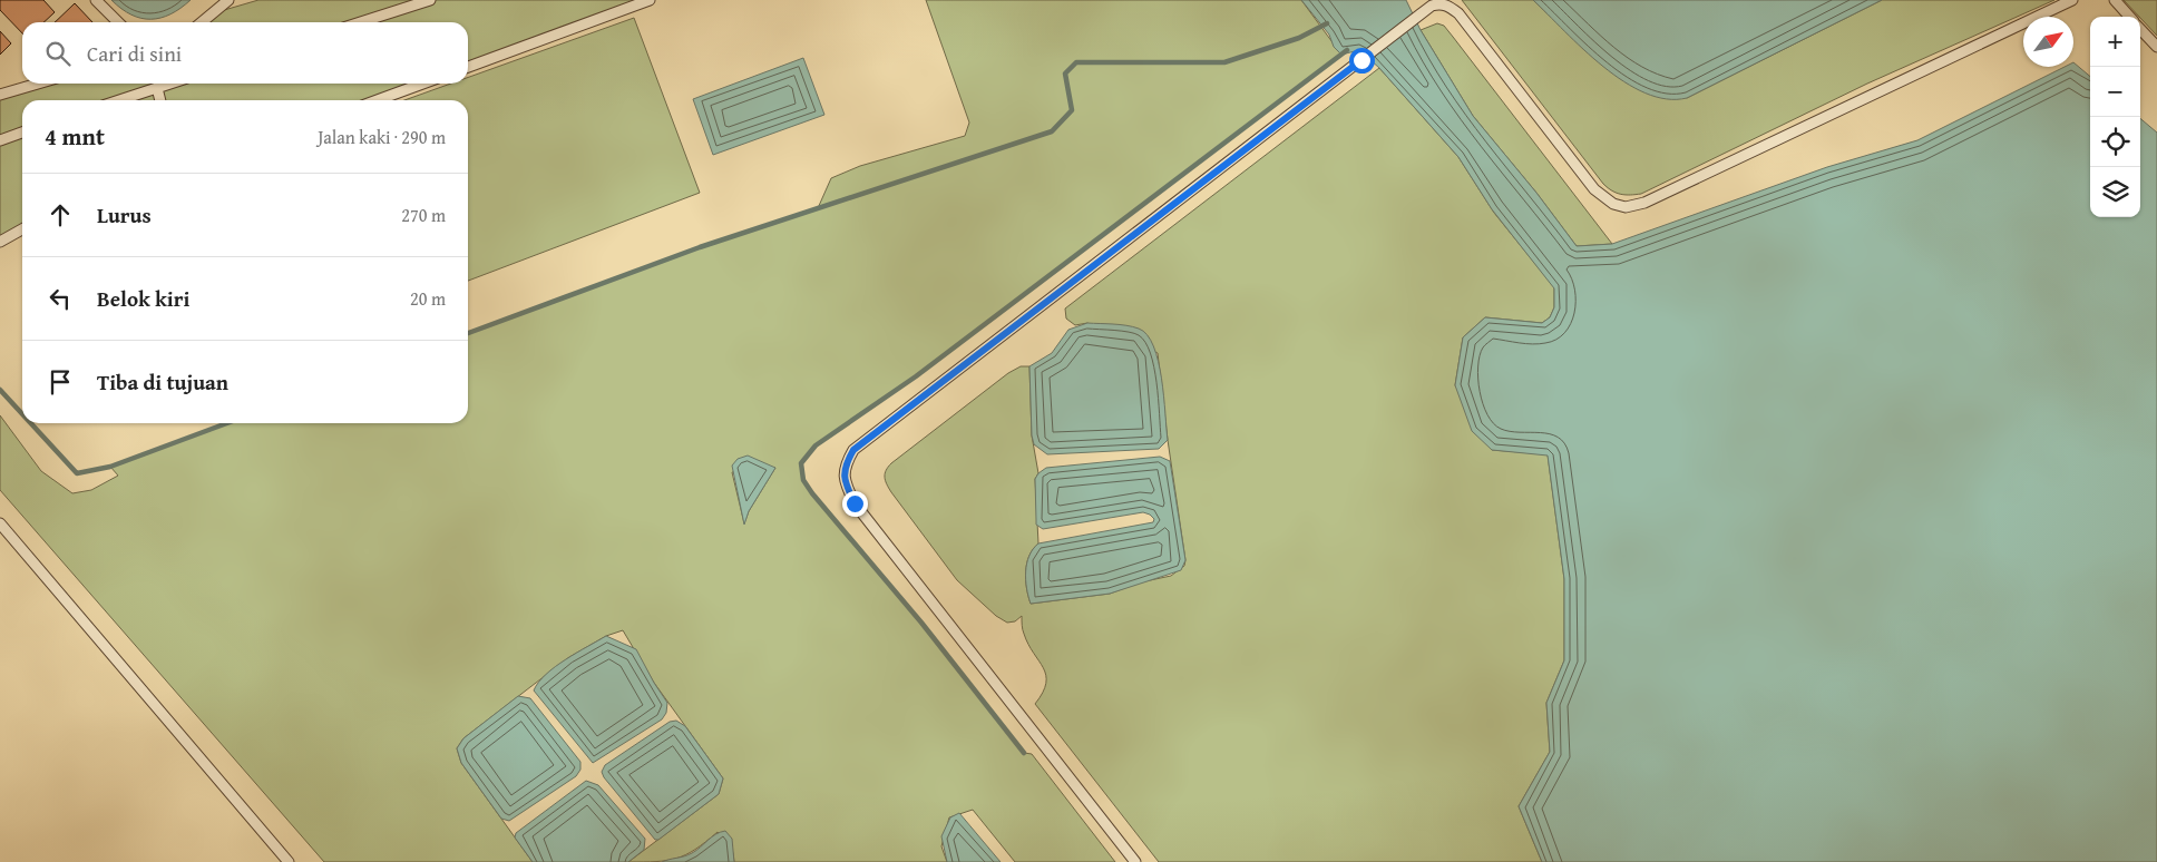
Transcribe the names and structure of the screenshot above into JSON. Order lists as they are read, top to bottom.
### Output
{
  "north": "top right",
  "page": {
    "map_buttons": ["+", "−"],
    "search": "Cari di sini",
    "heading": ["4 mnt", "Jalan kaki · 290 m"],
    "list": [
      ["Lurus", "270 m"],
      ["Belok kiri", "20 m"],
      "Tiba di tujuan"
    ]
  }
}
